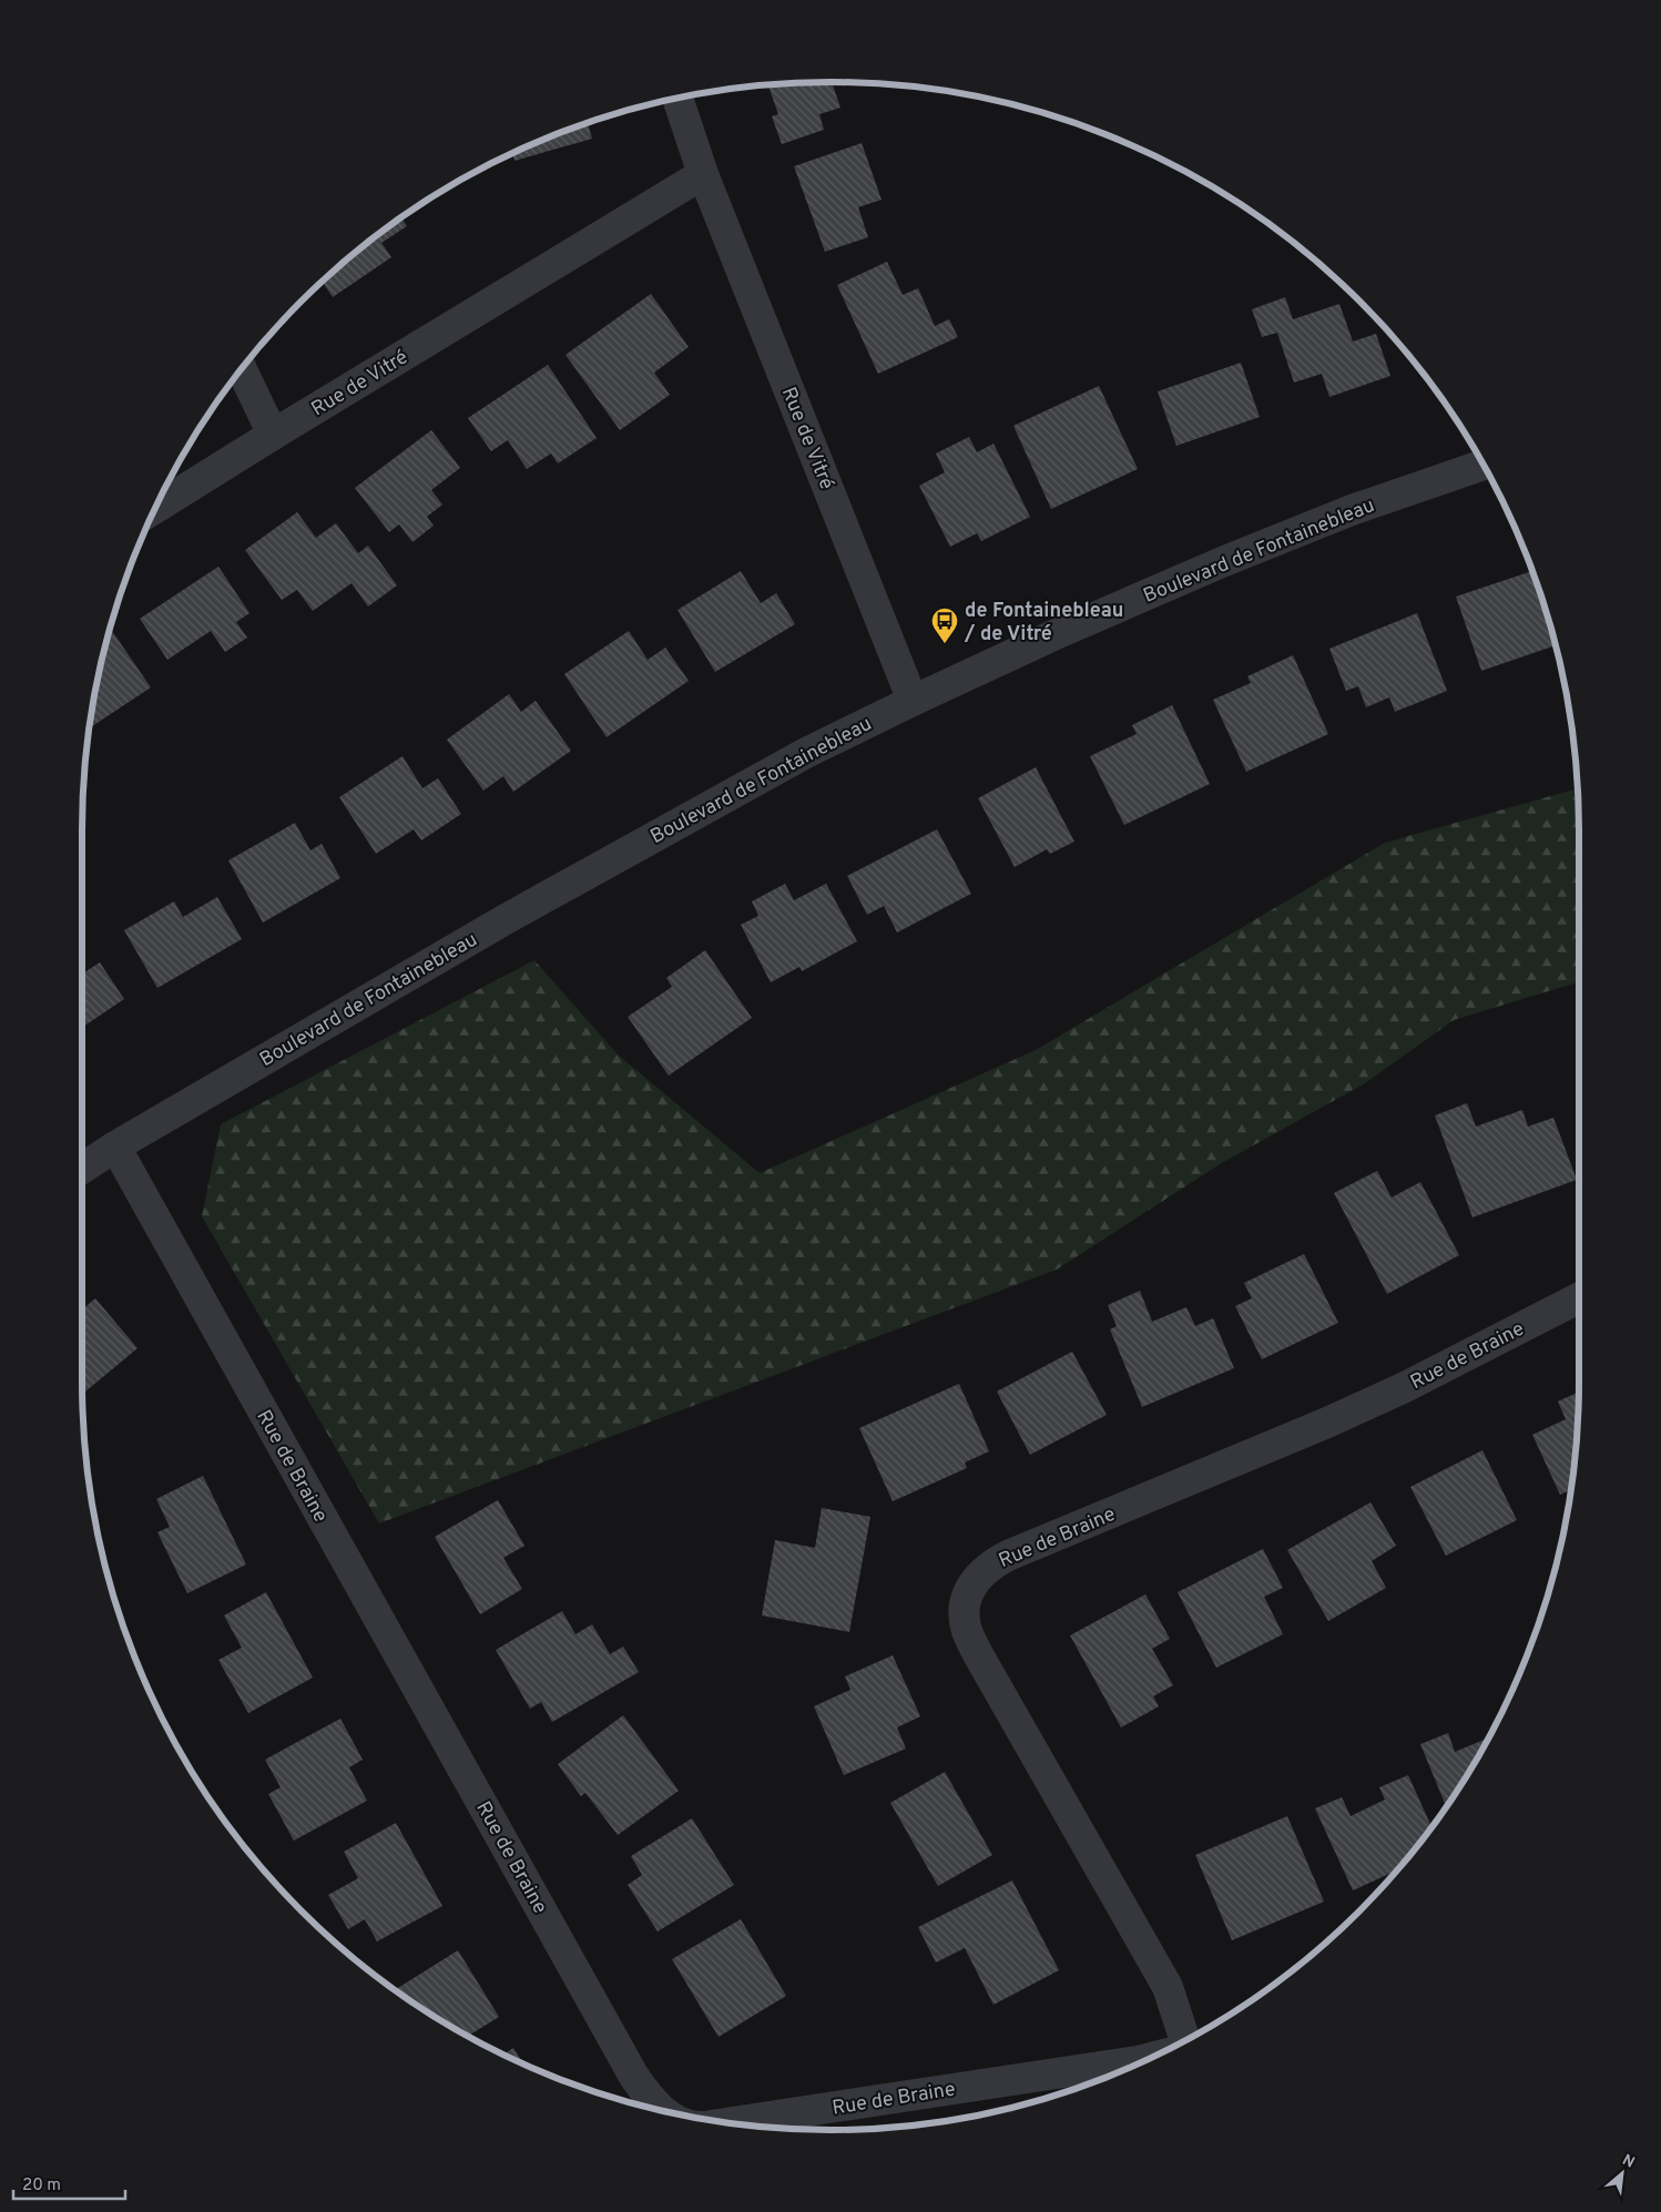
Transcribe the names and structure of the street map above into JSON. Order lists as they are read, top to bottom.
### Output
{
  "streets": {
    "street": ["Rue de Vitré", "Boulevard de Fontainebleau", "Rue de Braine"]
  },
  "crossings": [
    ["Rue de Vitré", "Boulevard de Fontainebleau"],
    ["Boulevard de Fontainebleau", "Rue de Braine"]
  ],
  "places": {
    "bus stop": ["de Fontainebleau / de Vitré"]
  },
  "scale_bar": "20 m",
  "north": "top right"
}
